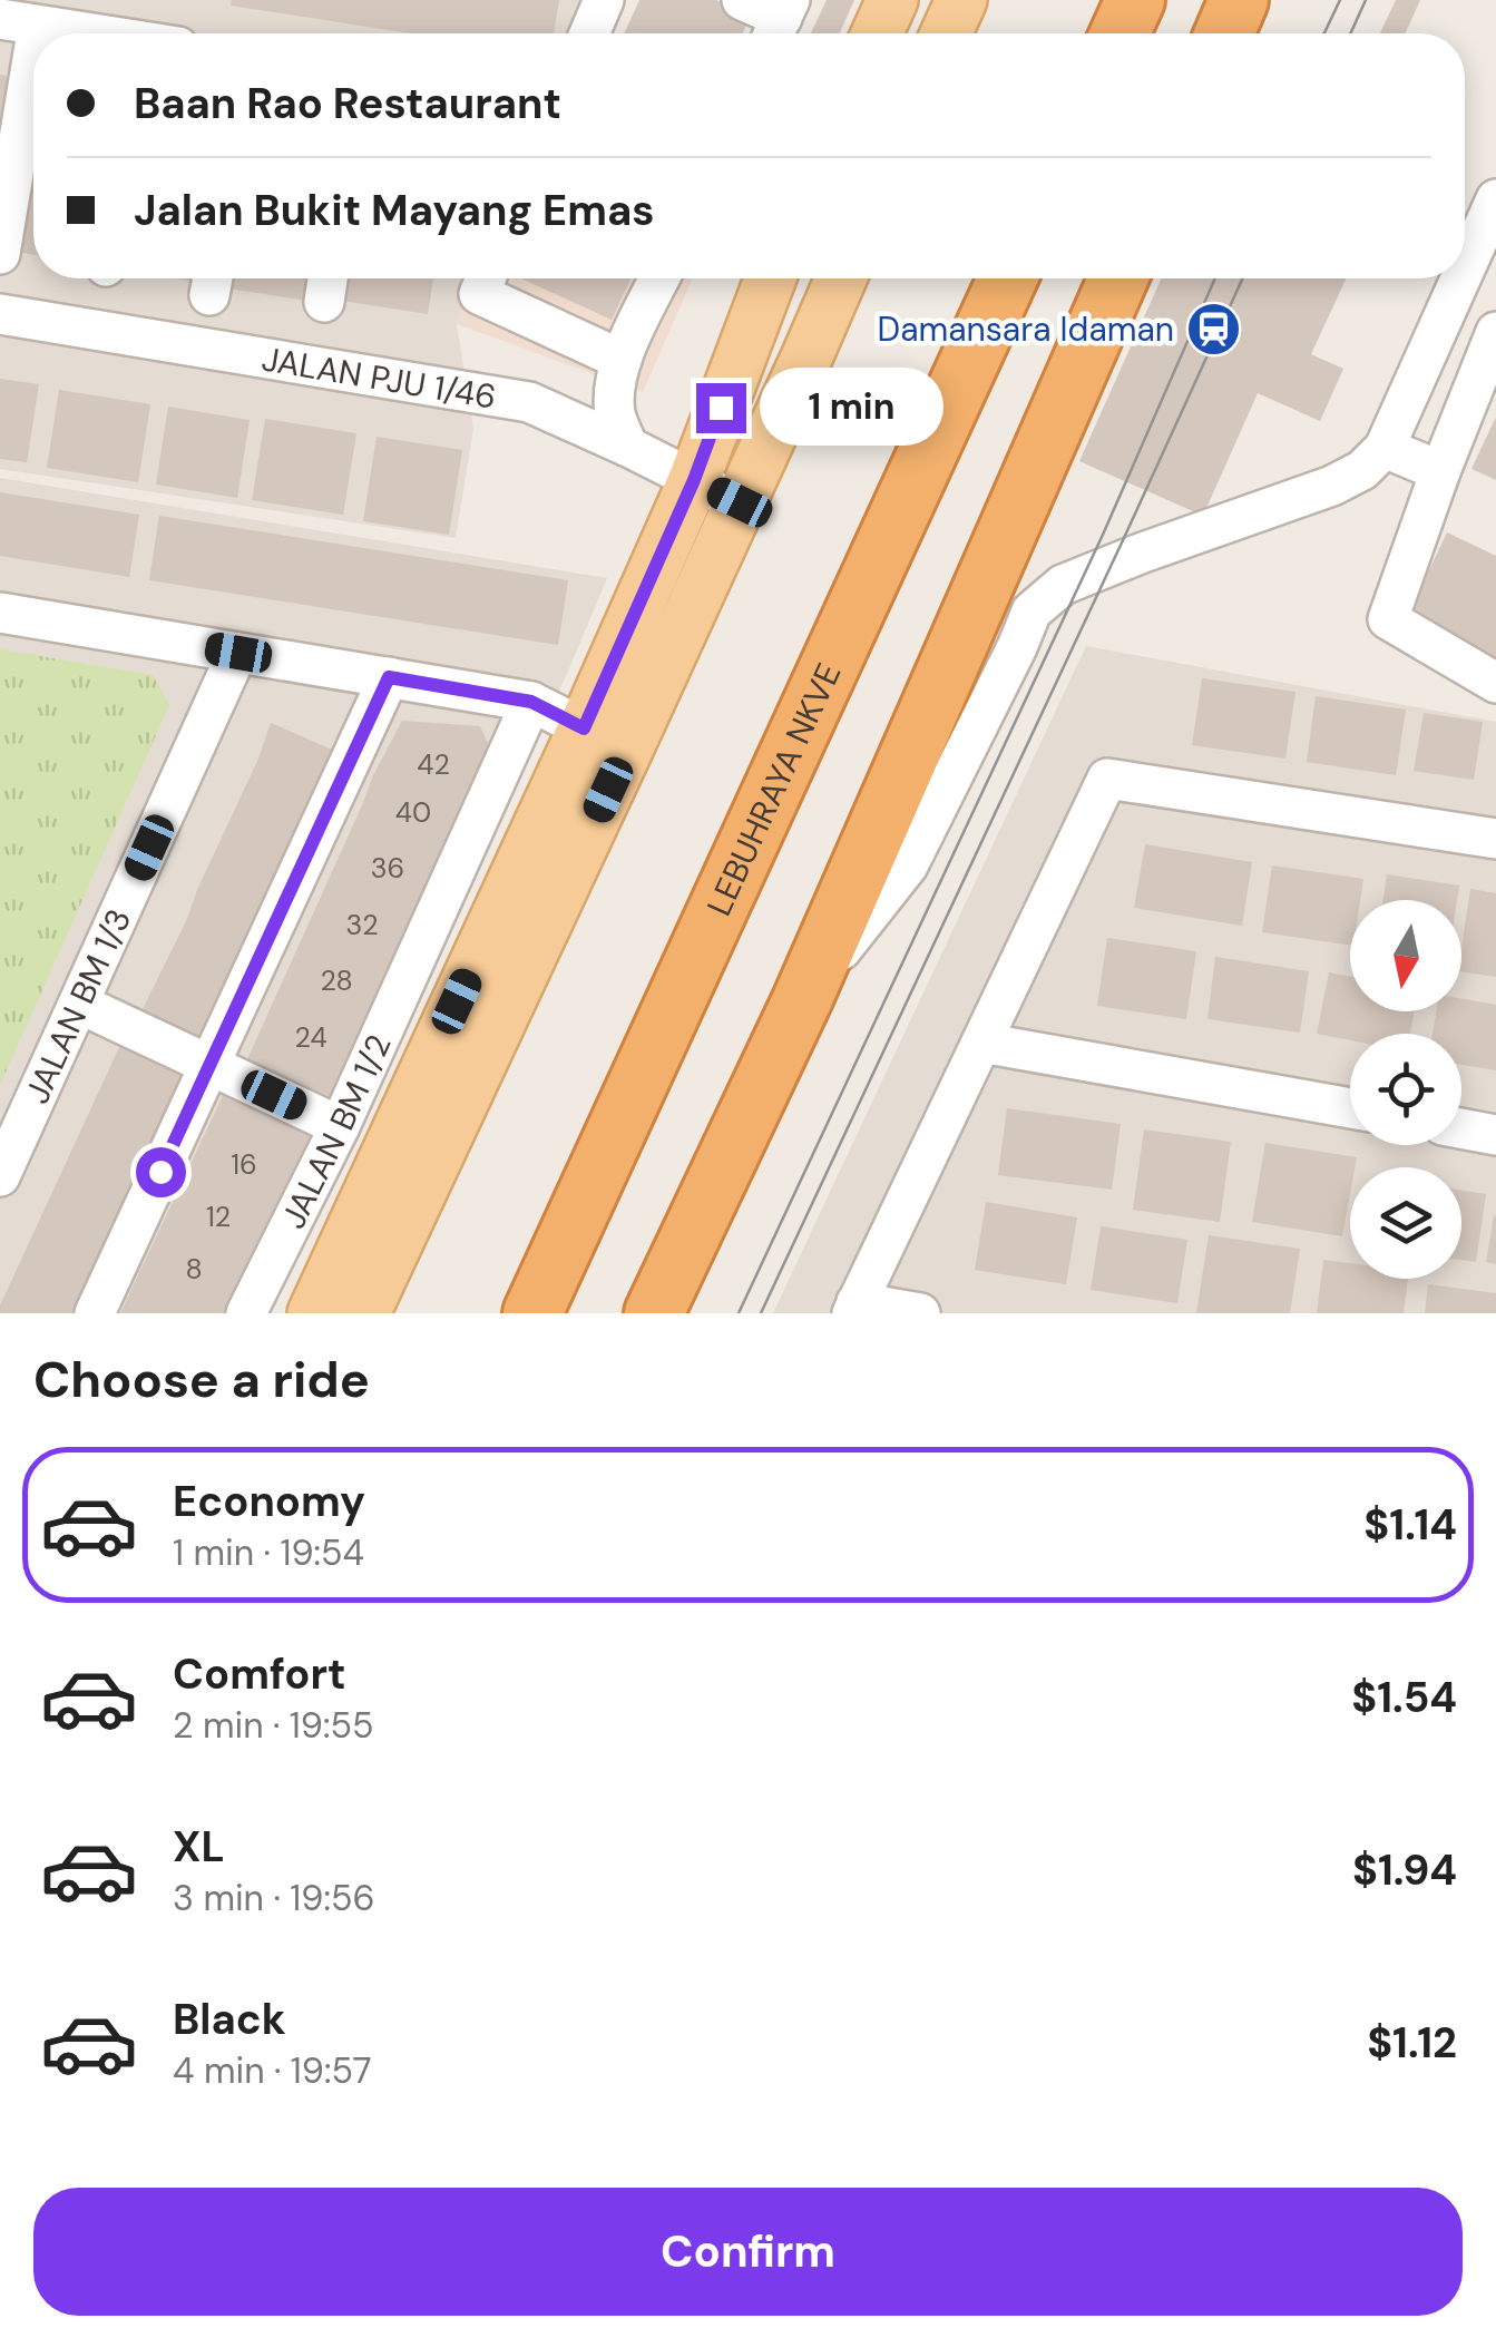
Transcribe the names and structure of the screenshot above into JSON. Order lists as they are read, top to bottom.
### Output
{
  "streets": {
    "highway": ["LEBUHRAYA NKVE"],
    "street": ["JALAN PJU 1/46", "JALAN BM 1/3", "JALAN BM 1/2"]
  },
  "places": {
    "station": ["Damansara Idaman"]
  },
  "house_numbers": [
    "42",
    "40",
    "36",
    "32",
    "28",
    "24",
    "16",
    "12",
    "8"
  ],
  "north": "bottom",
  "page": {
    "banner": ["Baan Rao Restaurant", "Jalan Bukit Mayang Emas"],
    "bubble": "1 min",
    "heading": "Choose a ride",
    "list": [
      {
        "name": "Economy",
        "note": "1 min · 19:54",
        "value": "$1.14"
      },
      {
        "name": "Comfort",
        "note": "2 min · 19:55",
        "value": "$1.54"
      },
      {
        "name": "XL",
        "note": "3 min · 19:56",
        "value": "$1.94"
      },
      {
        "name": "Black",
        "note": "4 min · 19:57",
        "value": "$1.12"
      }
    ],
    "buttons": "Confirm"
  }
}
